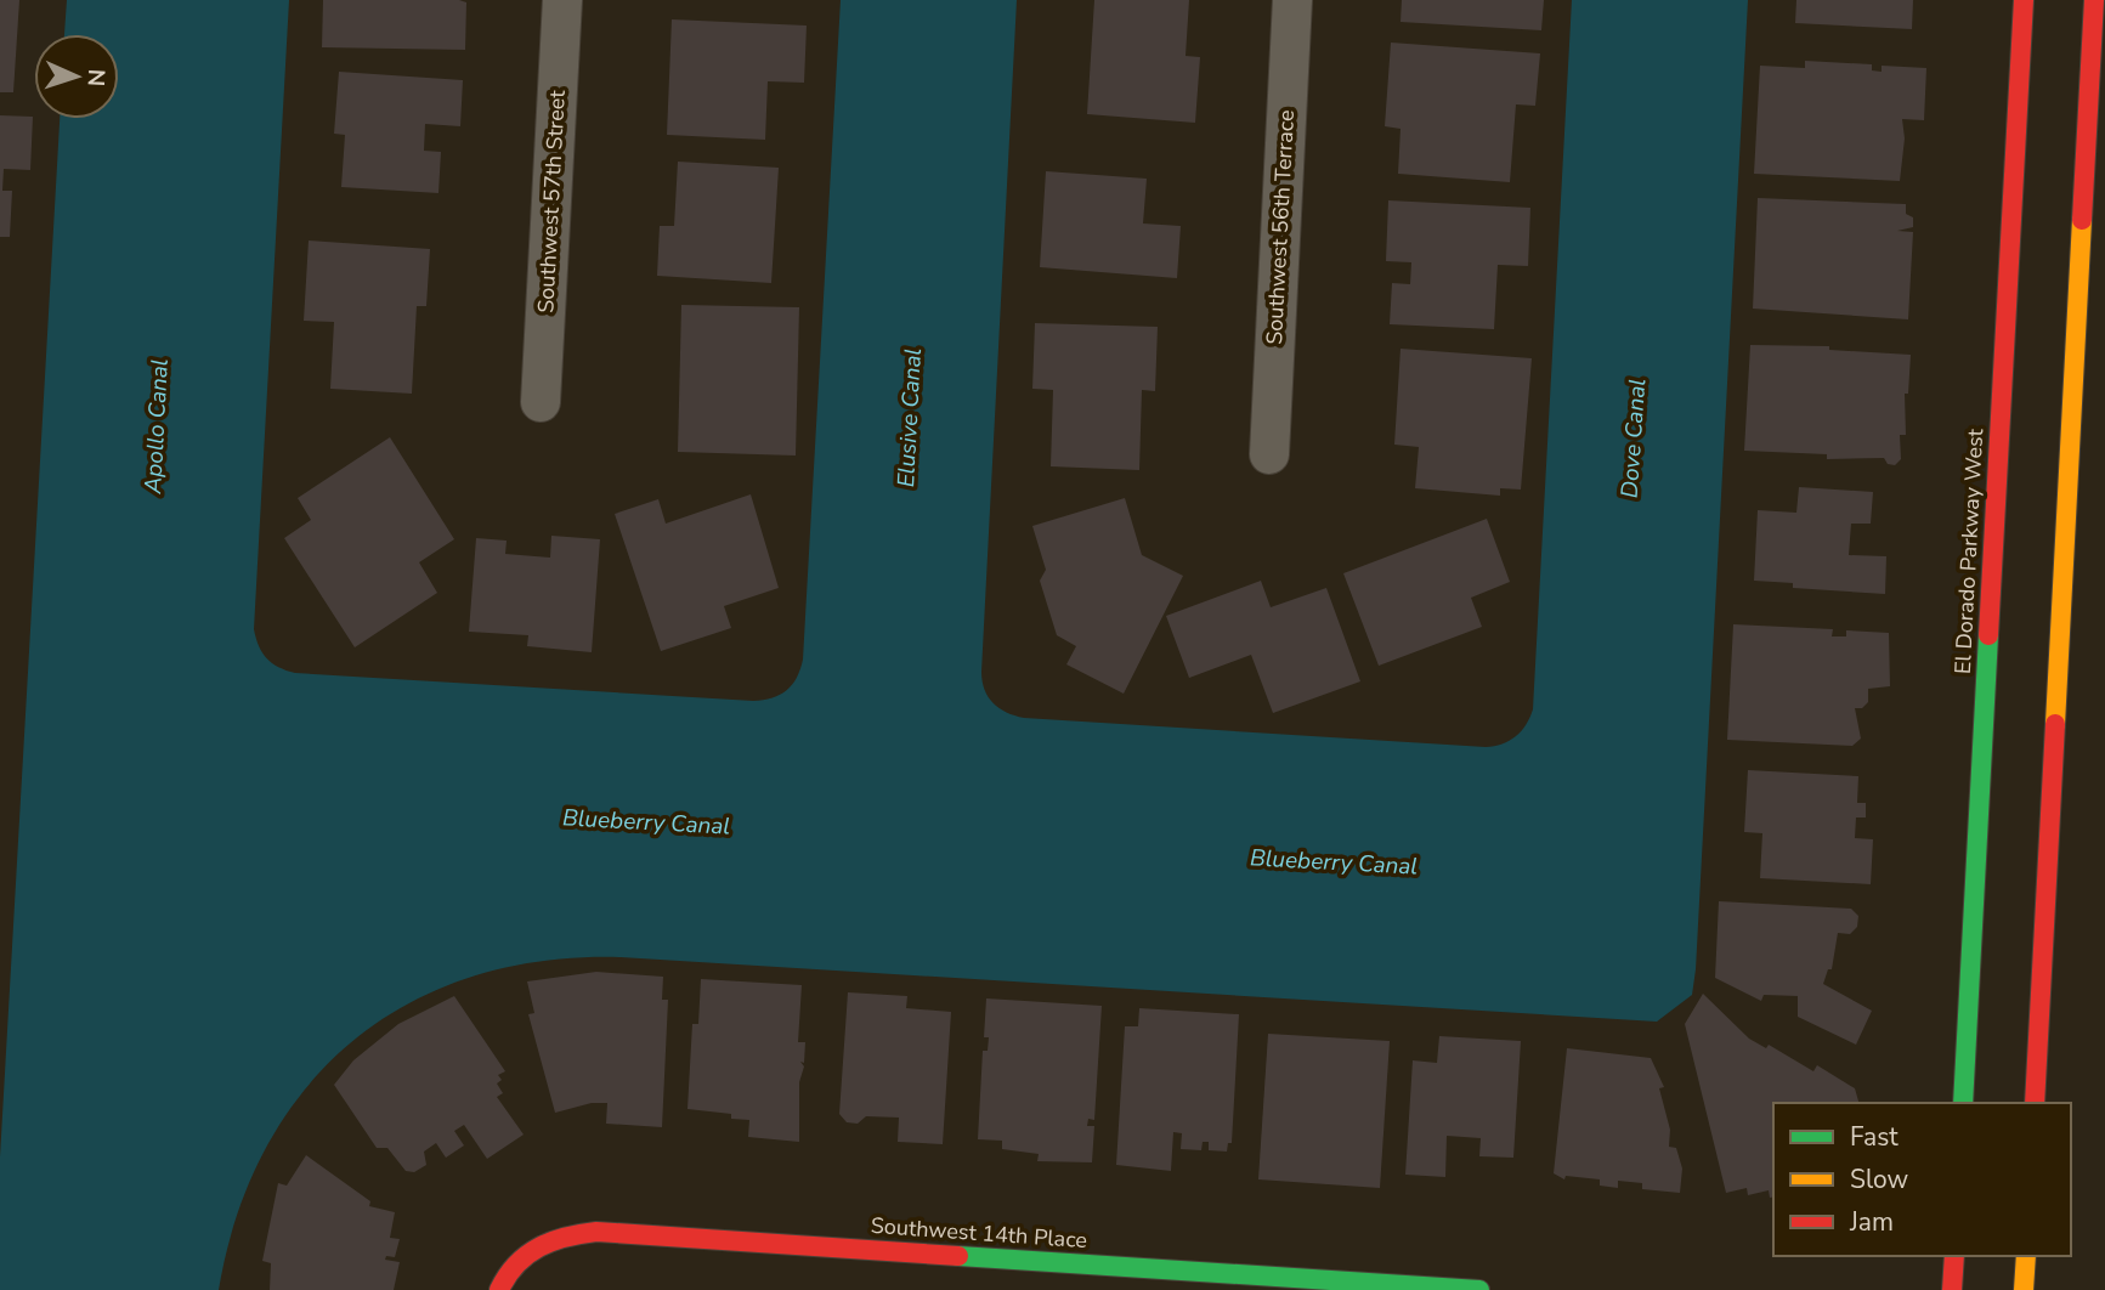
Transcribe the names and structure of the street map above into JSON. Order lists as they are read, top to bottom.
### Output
{
  "streets": {
    "street": [
      "Southwest 57th Street",
      "Southwest 56th Terrace",
      "El Dorado Parkway West",
      "Southwest 14th Place"
    ]
  },
  "water": [
    "Elusive Canal",
    "Apollo Canal",
    "Dove Canal",
    "Blueberry Canal"
  ],
  "legend": ["Fast", "Slow", "Jam"],
  "north": "right"
}
